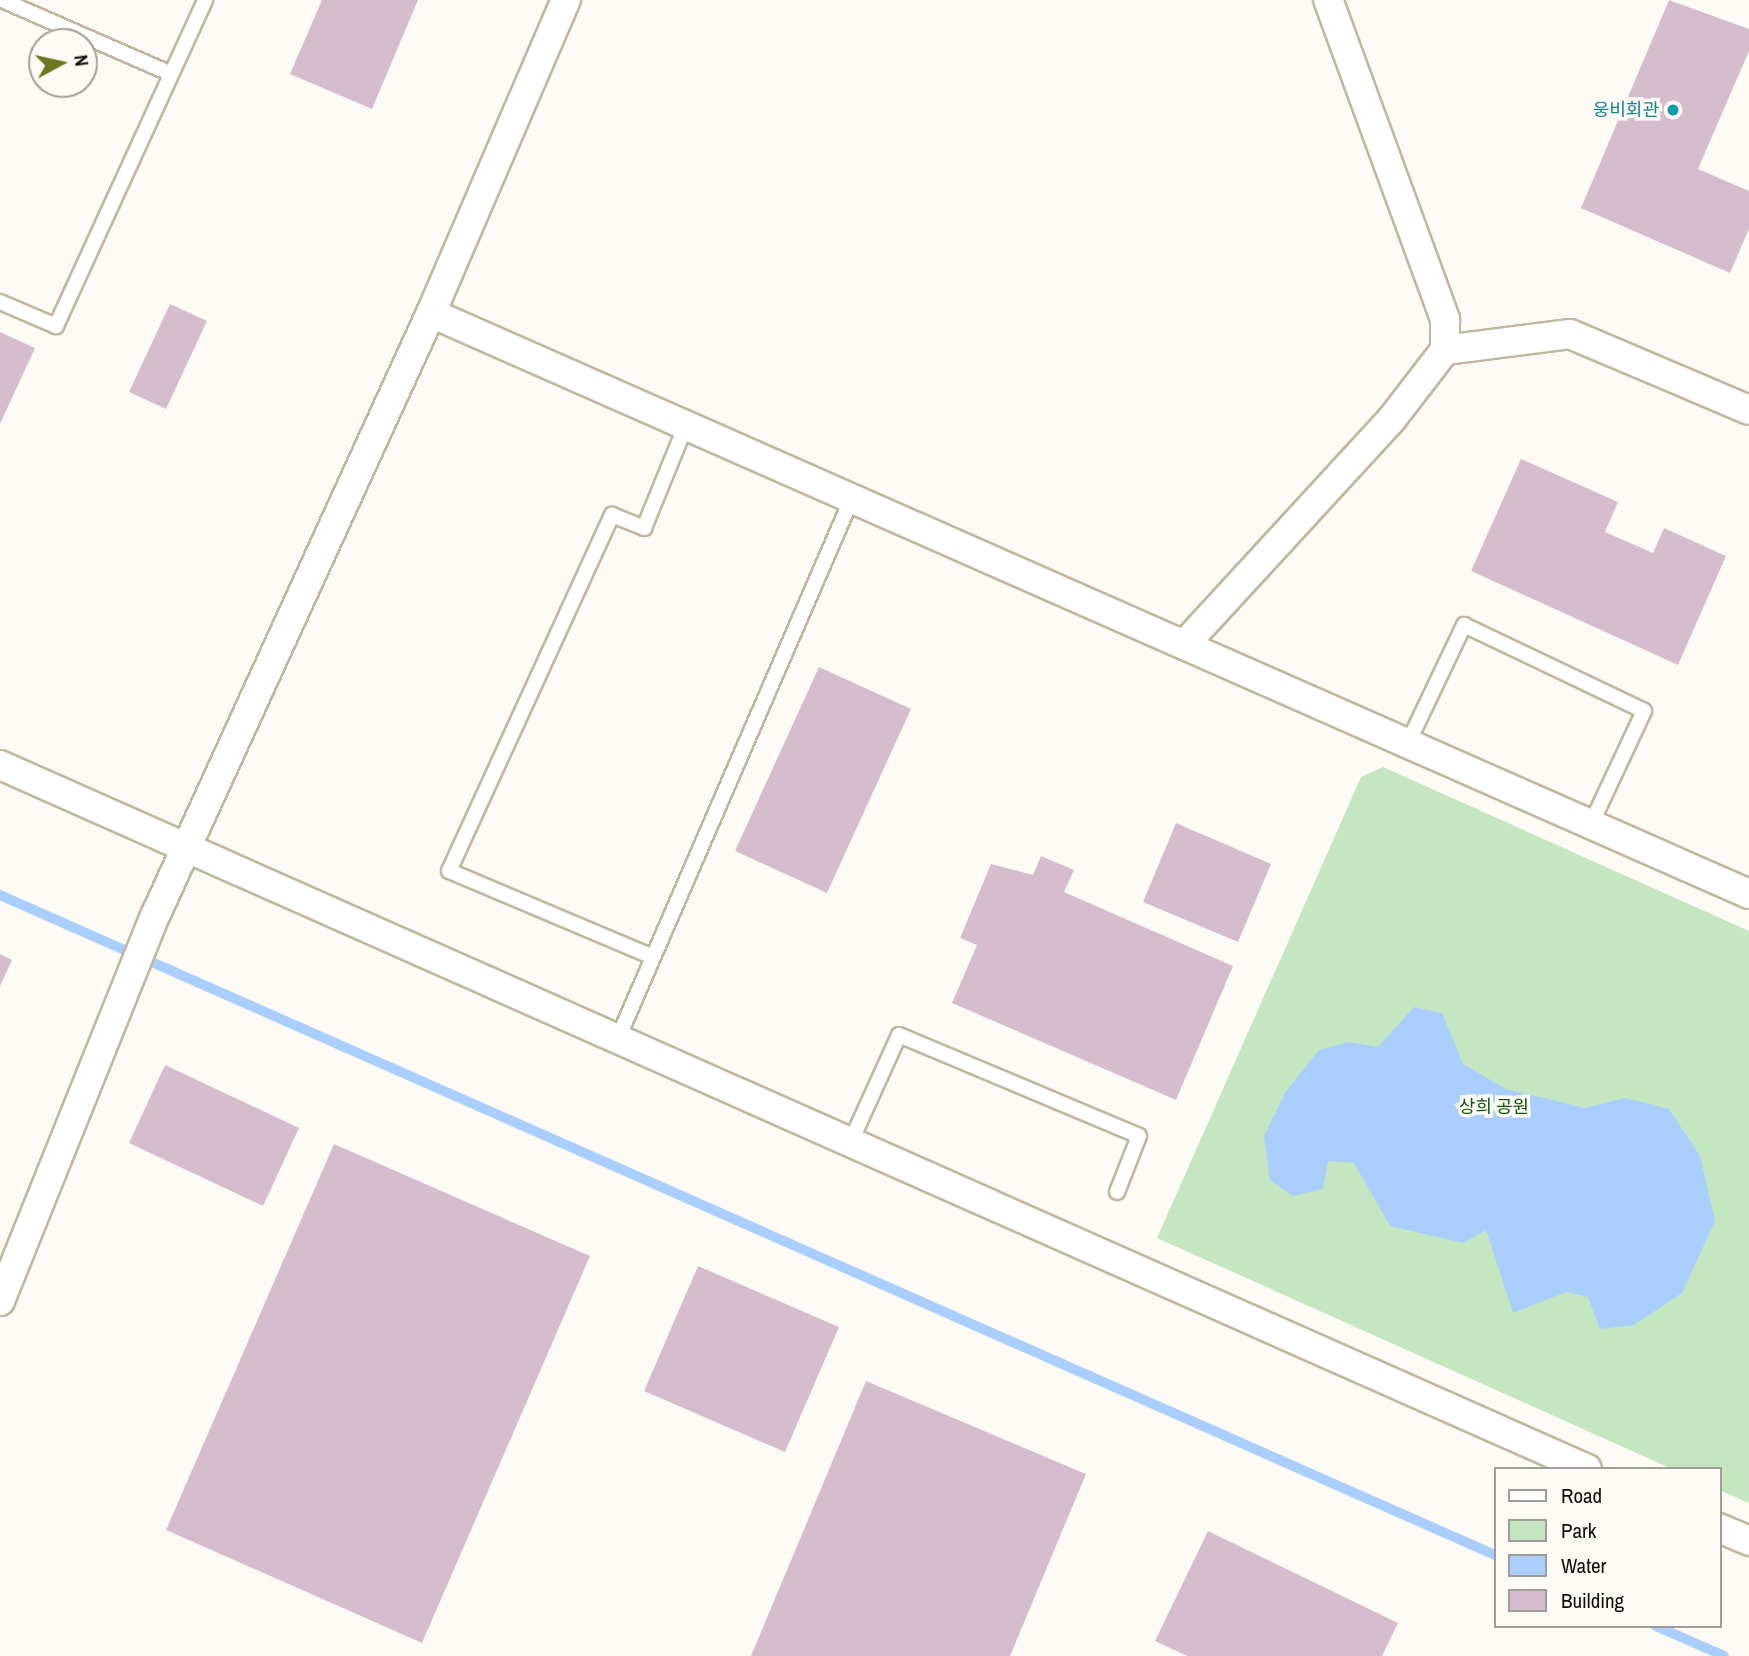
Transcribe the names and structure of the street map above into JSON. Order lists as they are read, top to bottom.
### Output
{
  "parks": ["상희 공원"],
  "places": ["웅비회관"],
  "legend": [
    "Road",
    "Park",
    "Water",
    "Building"
  ],
  "north": "right"
}
